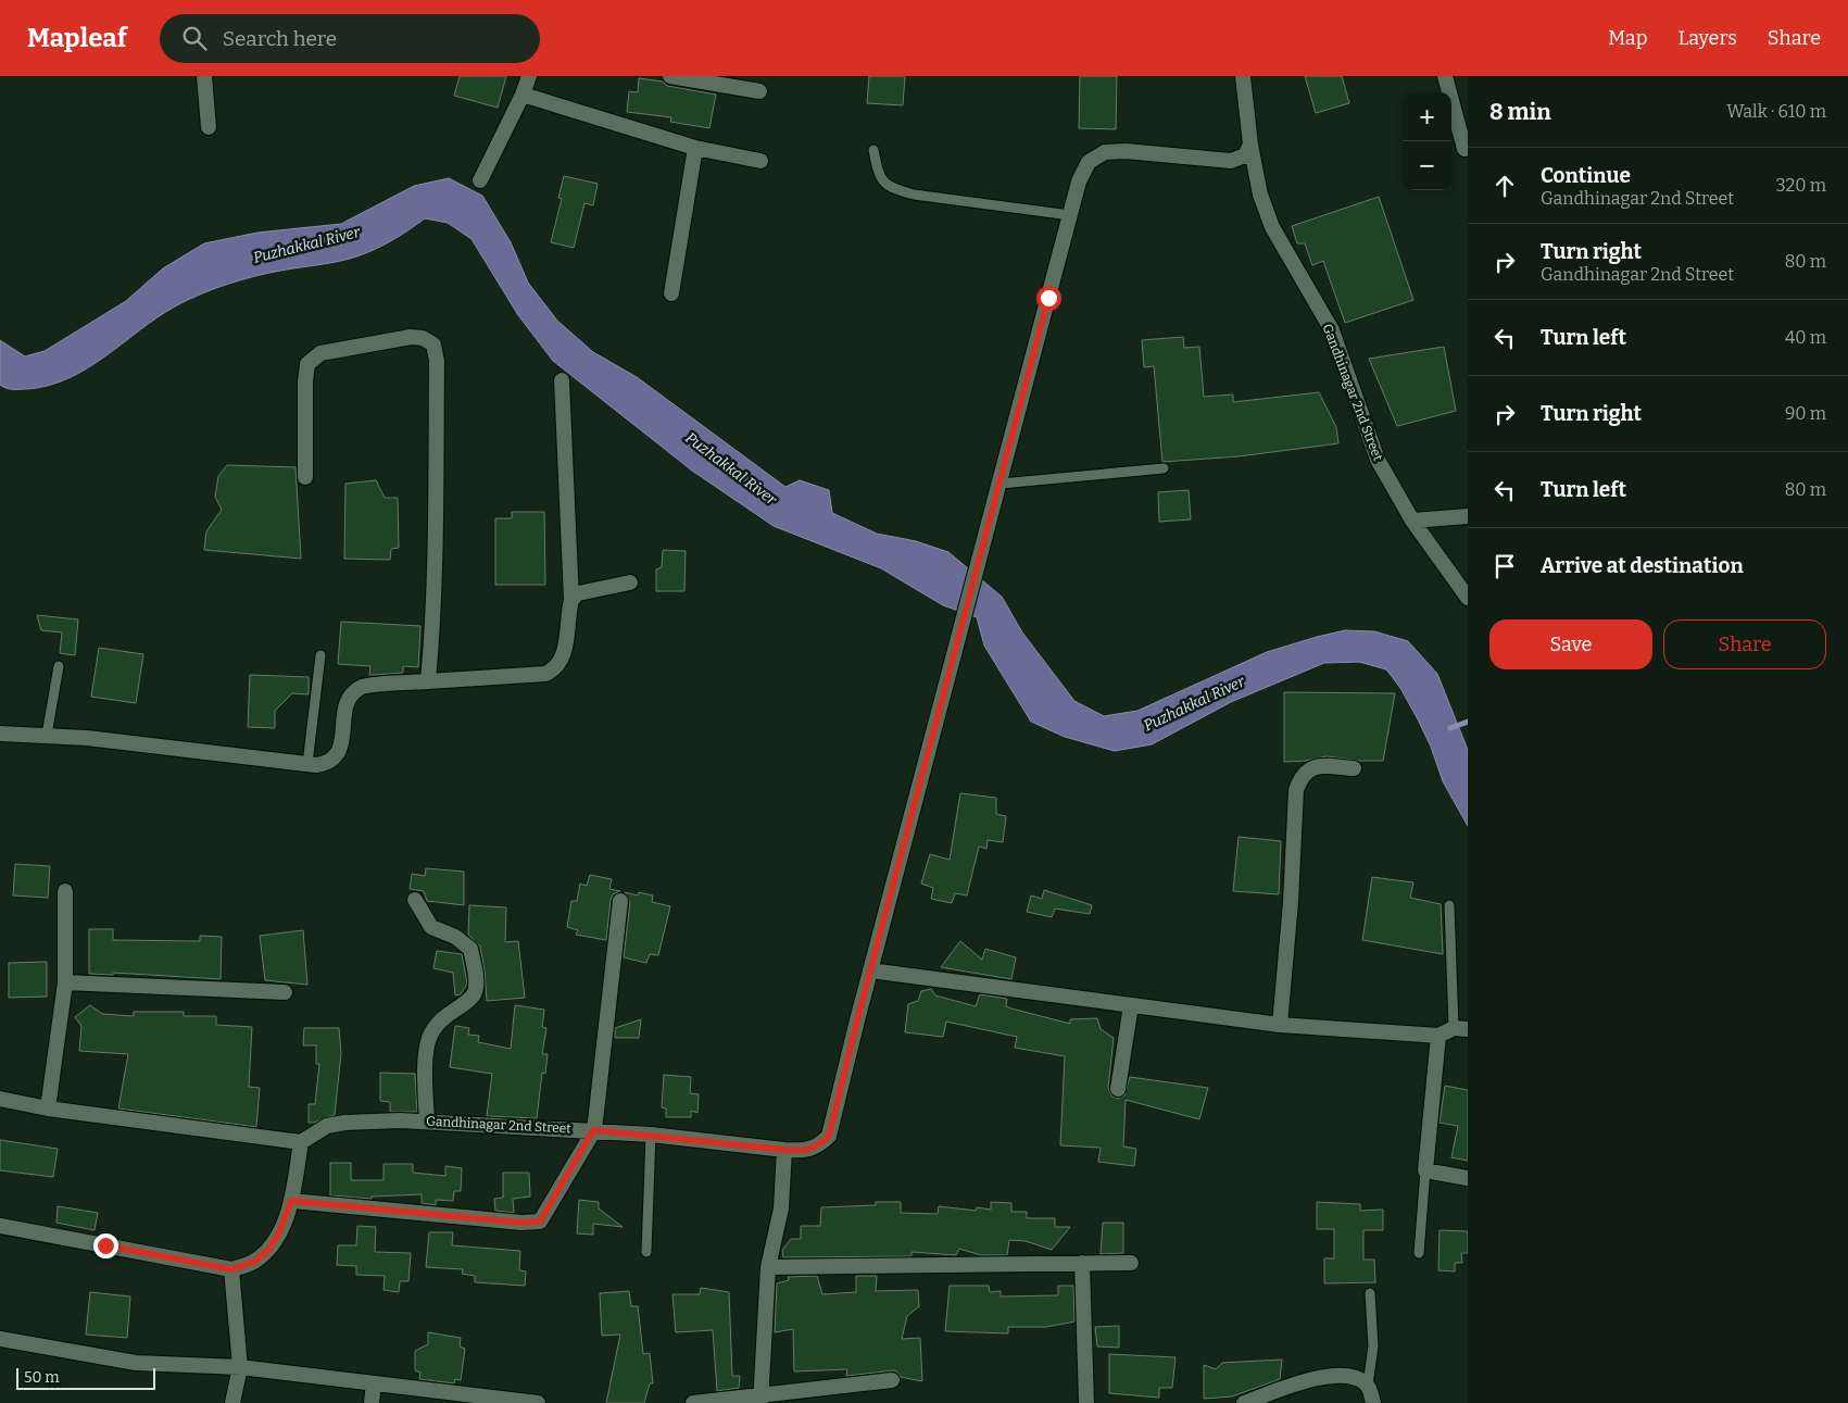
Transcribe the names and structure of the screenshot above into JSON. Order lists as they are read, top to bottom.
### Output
{
  "streets": {
    "street": ["Gandhinagar 2nd Street"]
  },
  "water": ["Puzhakkal River"],
  "scale_bar": "50 m",
  "page": {
    "header": "Mapleaf",
    "search": "Search here",
    "nav": ["Map", "Layers", "Share"],
    "heading": ["8 min", "Walk · 610 m"],
    "map_buttons": ["+", "−"],
    "list": [
      ["Continue", "Gandhinagar 2nd Street", "320 m"],
      ["Turn right", "Gandhinagar 2nd Street", "80 m"],
      ["Turn left", "40 m"],
      ["Turn right", "90 m"],
      ["Turn left", "80 m"],
      "Arrive at destination"
    ],
    "buttons": ["Save", "Share"],
    "scale": "50 m"
  }
}
